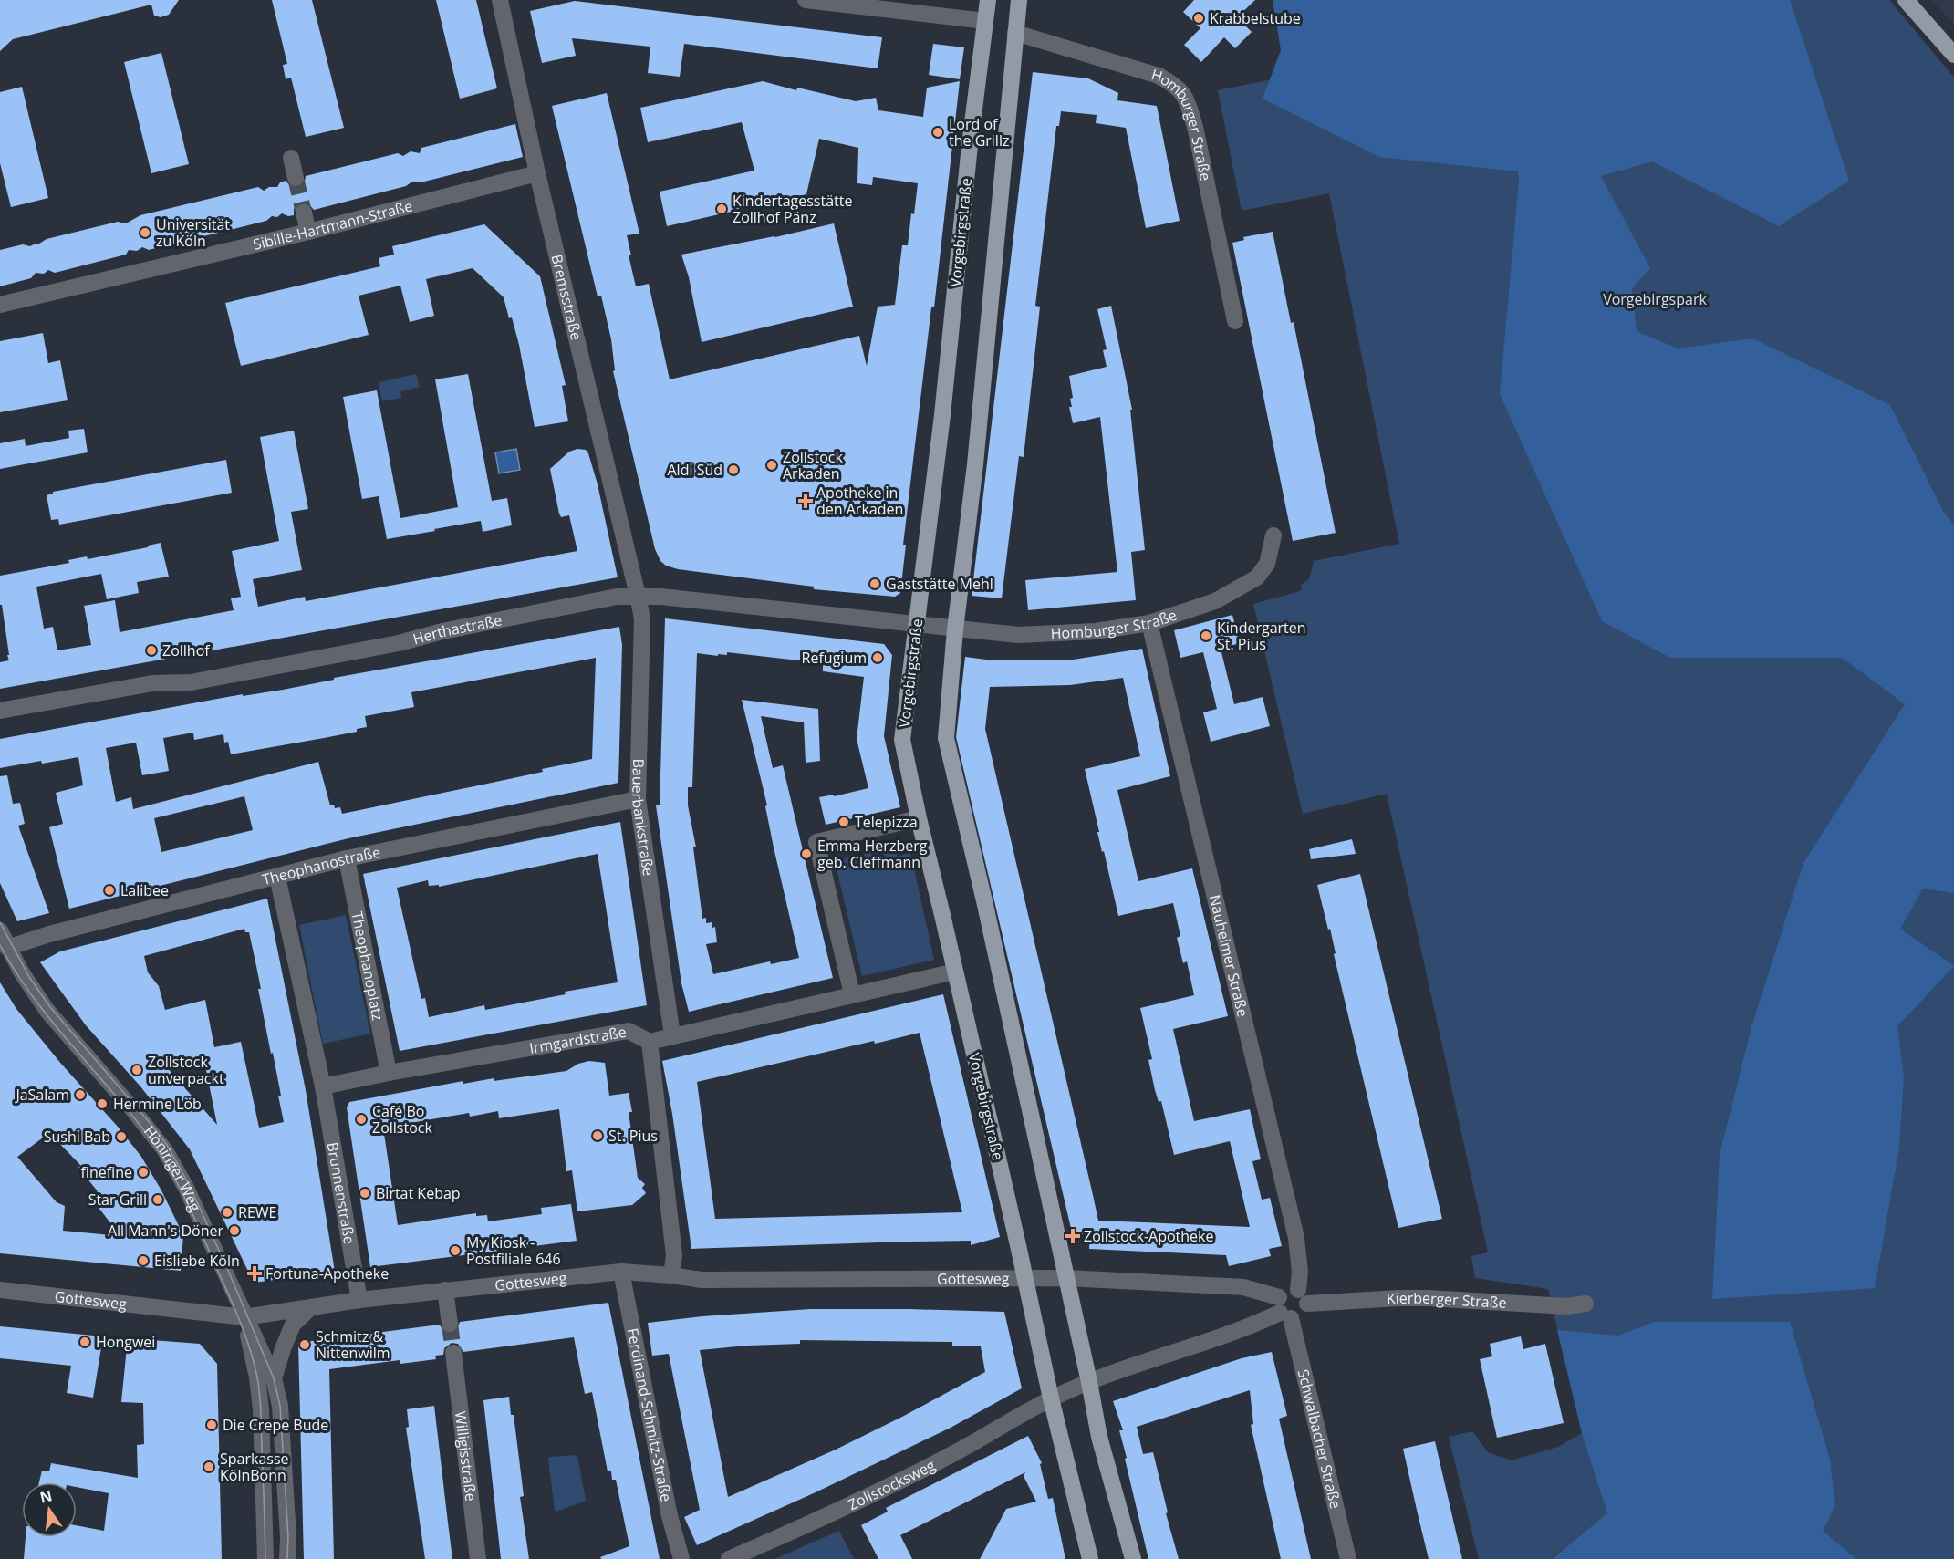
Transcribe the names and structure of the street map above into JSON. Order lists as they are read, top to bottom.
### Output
{
  "streets": {
    "main road": ["Vorgebirgstraße"],
    "street": [
      "Homburger Straße",
      "Sibille-Hartmann-Straße",
      "Bremsstraße",
      "Herthastraße",
      "Bauerbankstraße",
      "Theophanostraße",
      "Nauheimer Straße",
      "Theophanoplatz",
      "Irmgardstraße",
      "Höninger Weg",
      "Brunnenstraße",
      "Gottesweg",
      "Kierberger Straße",
      "Ferdinand-Schmitz-Straße",
      "Schwalbacher Straße",
      "Willigisstraße",
      "Zollstocksweg"
    ]
  },
  "crossings": [
    ["Homburger Straße", "Vorgebirgstraße"],
    ["Homburger Straße", "Herthastraße"],
    ["Homburger Straße", "Nauheimer Straße"],
    ["Sibille-Hartmann-Straße", "Bremsstraße"],
    ["Vorgebirgstraße", "Herthastraße"],
    ["Vorgebirgstraße", "Gottesweg"],
    ["Vorgebirgstraße", "Kierberger Straße"],
    ["Vorgebirgstraße", "Zollstocksweg"],
    ["Bremsstraße", "Herthastraße"],
    ["Bremsstraße", "Bauerbankstraße"],
    ["Herthastraße", "Bauerbankstraße"],
    ["Bauerbankstraße", "Theophanostraße"],
    ["Theophanostraße", "Theophanoplatz"],
    ["Theophanostraße", "Höninger Weg"],
    ["Nauheimer Straße", "Kierberger Straße"],
    ["Theophanoplatz", "Irmgardstraße"],
    ["Irmgardstraße", "Brunnenstraße"],
    ["Höninger Weg", "Gottesweg"],
    ["Brunnenstraße", "Gottesweg"],
    ["Gottesweg", "Ferdinand-Schmitz-Straße"],
    ["Kierberger Straße", "Schwalbacher Straße"],
    ["Kierberger Straße", "Zollstocksweg"]
  ],
  "parks": ["Vorgebirgspark"],
  "places": {
    "other": [
      "Krabbelstube",
      "Lord of the Grillz",
      "Kindertagesstätte Zollhof Pänz",
      "Universität zu Köln",
      "Zollstock Arkaden",
      "Aldi Süd",
      "Gaststätte Mehl",
      "Kindergarten St. Pius",
      "Zollhof",
      "Refugium",
      "Telepizza",
      "Emma Herzberg geb. Cleffmann",
      "Lalibee",
      "Zollstock unverpackt",
      "JaSalam",
      "Hermine Löb",
      "Café Bo Zollstock",
      "St. Pius",
      "Sushi Bab",
      "finefine",
      "Birtat Kebap",
      "Star Grill",
      "REWE",
      "All Mann's Döner",
      "My Kiosk - Postfiliale 646",
      "Eisliebe Köln",
      "Hongwei",
      "Schmitz & Nittenwilm",
      "Die Crepe Bude",
      "Sparkasse KölnBonn"
    ],
    "health": ["Apotheke in den Arkaden", "Zollstock-Apotheke", "Fortuna-Apotheke"]
  },
  "north": "top"
}
